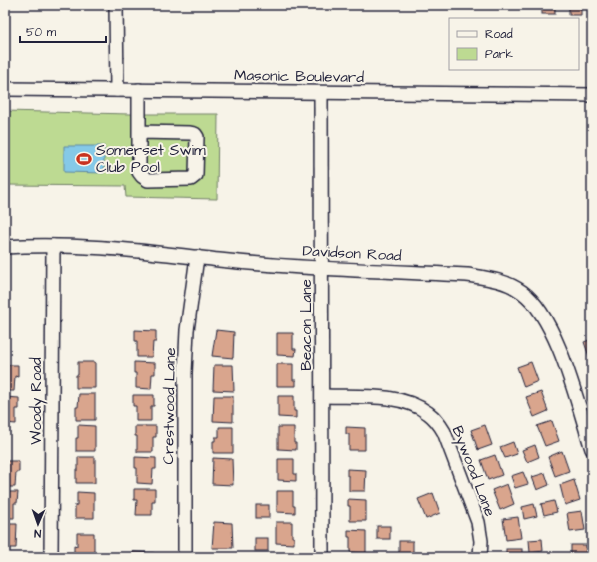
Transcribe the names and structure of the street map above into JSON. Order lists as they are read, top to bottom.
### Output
{
  "streets": {
    "street": [
      "Masonic Boulevard",
      "Davidson Road",
      "Beacon Lane",
      "Woody Road",
      "Crestwood Lane",
      "Bywood Lane"
    ]
  },
  "crossings": [
    ["Masonic Boulevard", "Beacon Lane"],
    ["Davidson Road", "Beacon Lane"],
    ["Davidson Road", "Woody Road"],
    ["Davidson Road", "Crestwood Lane"],
    ["Beacon Lane", "Bywood Lane"]
  ],
  "places": {
    "sports": ["Somerset Swim Club Pool"]
  },
  "legend": ["Road", "Park"],
  "scale_bar": "50 m",
  "north": "bottom"
}
